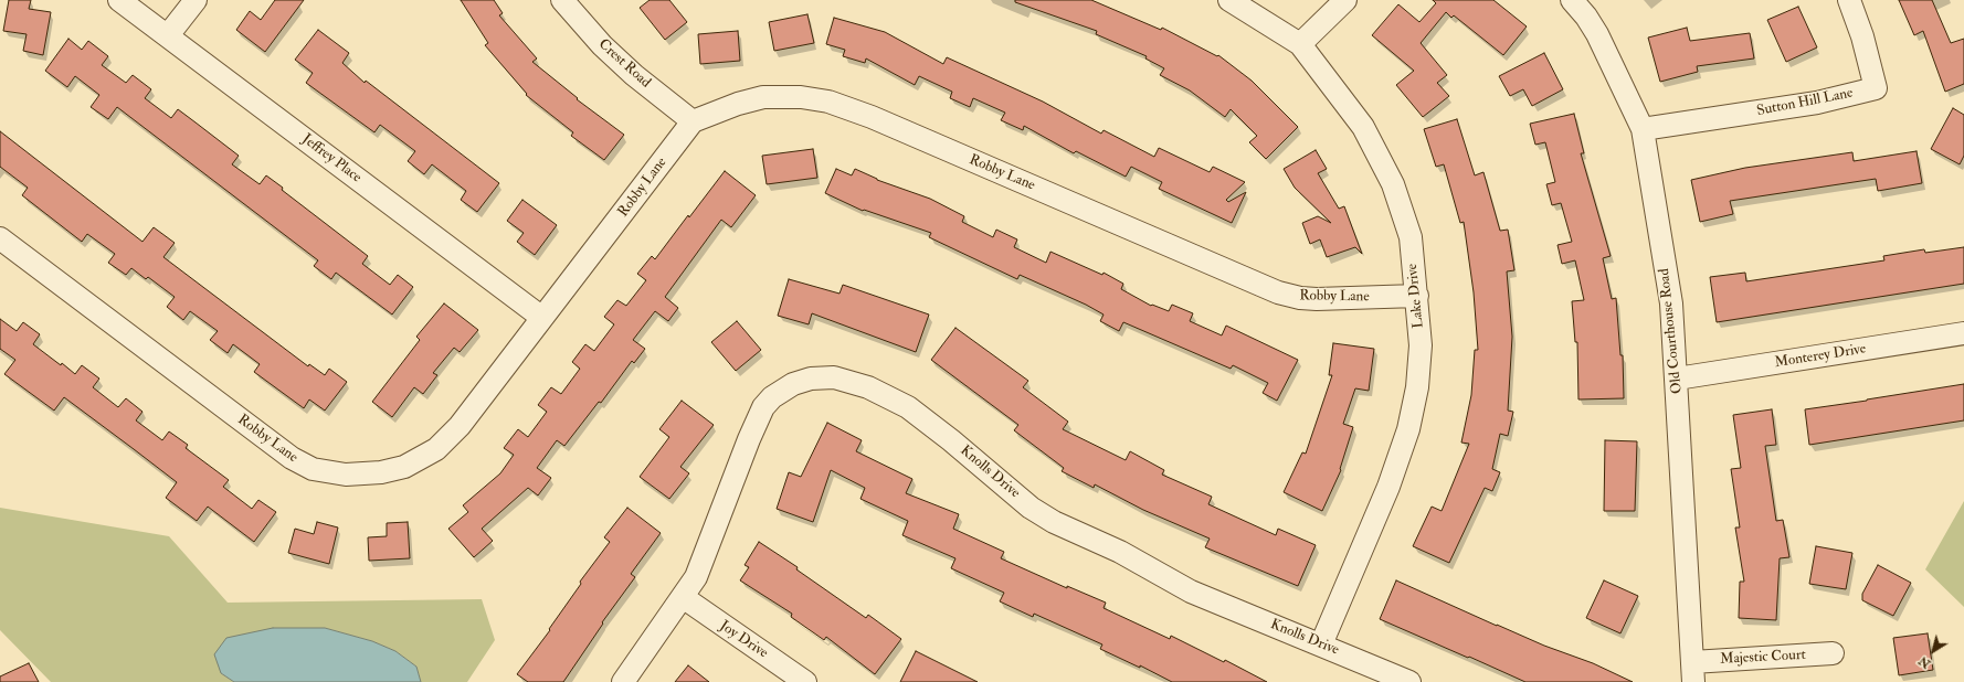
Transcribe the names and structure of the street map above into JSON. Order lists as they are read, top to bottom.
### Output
{
  "streets": {
    "street": [
      "Crest Road",
      "Sutton Hill Lane",
      "Jeffrey Place",
      "Robby Lane",
      "Lake Drive",
      "Old Courthouse Road",
      "Monterey Drive",
      "Knolls Drive",
      "Joy Drive",
      "Majestic Court"
    ]
  },
  "crossings": [
    ["Crest Road", "Robby Lane"],
    ["Sutton Hill Lane", "Old Courthouse Road"],
    ["Jeffrey Place", "Robby Lane"],
    ["Robby Lane", "Lake Drive"],
    ["Lake Drive", "Knolls Drive"],
    ["Old Courthouse Road", "Monterey Drive"],
    ["Old Courthouse Road", "Majestic Court"],
    ["Knolls Drive", "Joy Drive"]
  ],
  "north": "bottom left"
}
